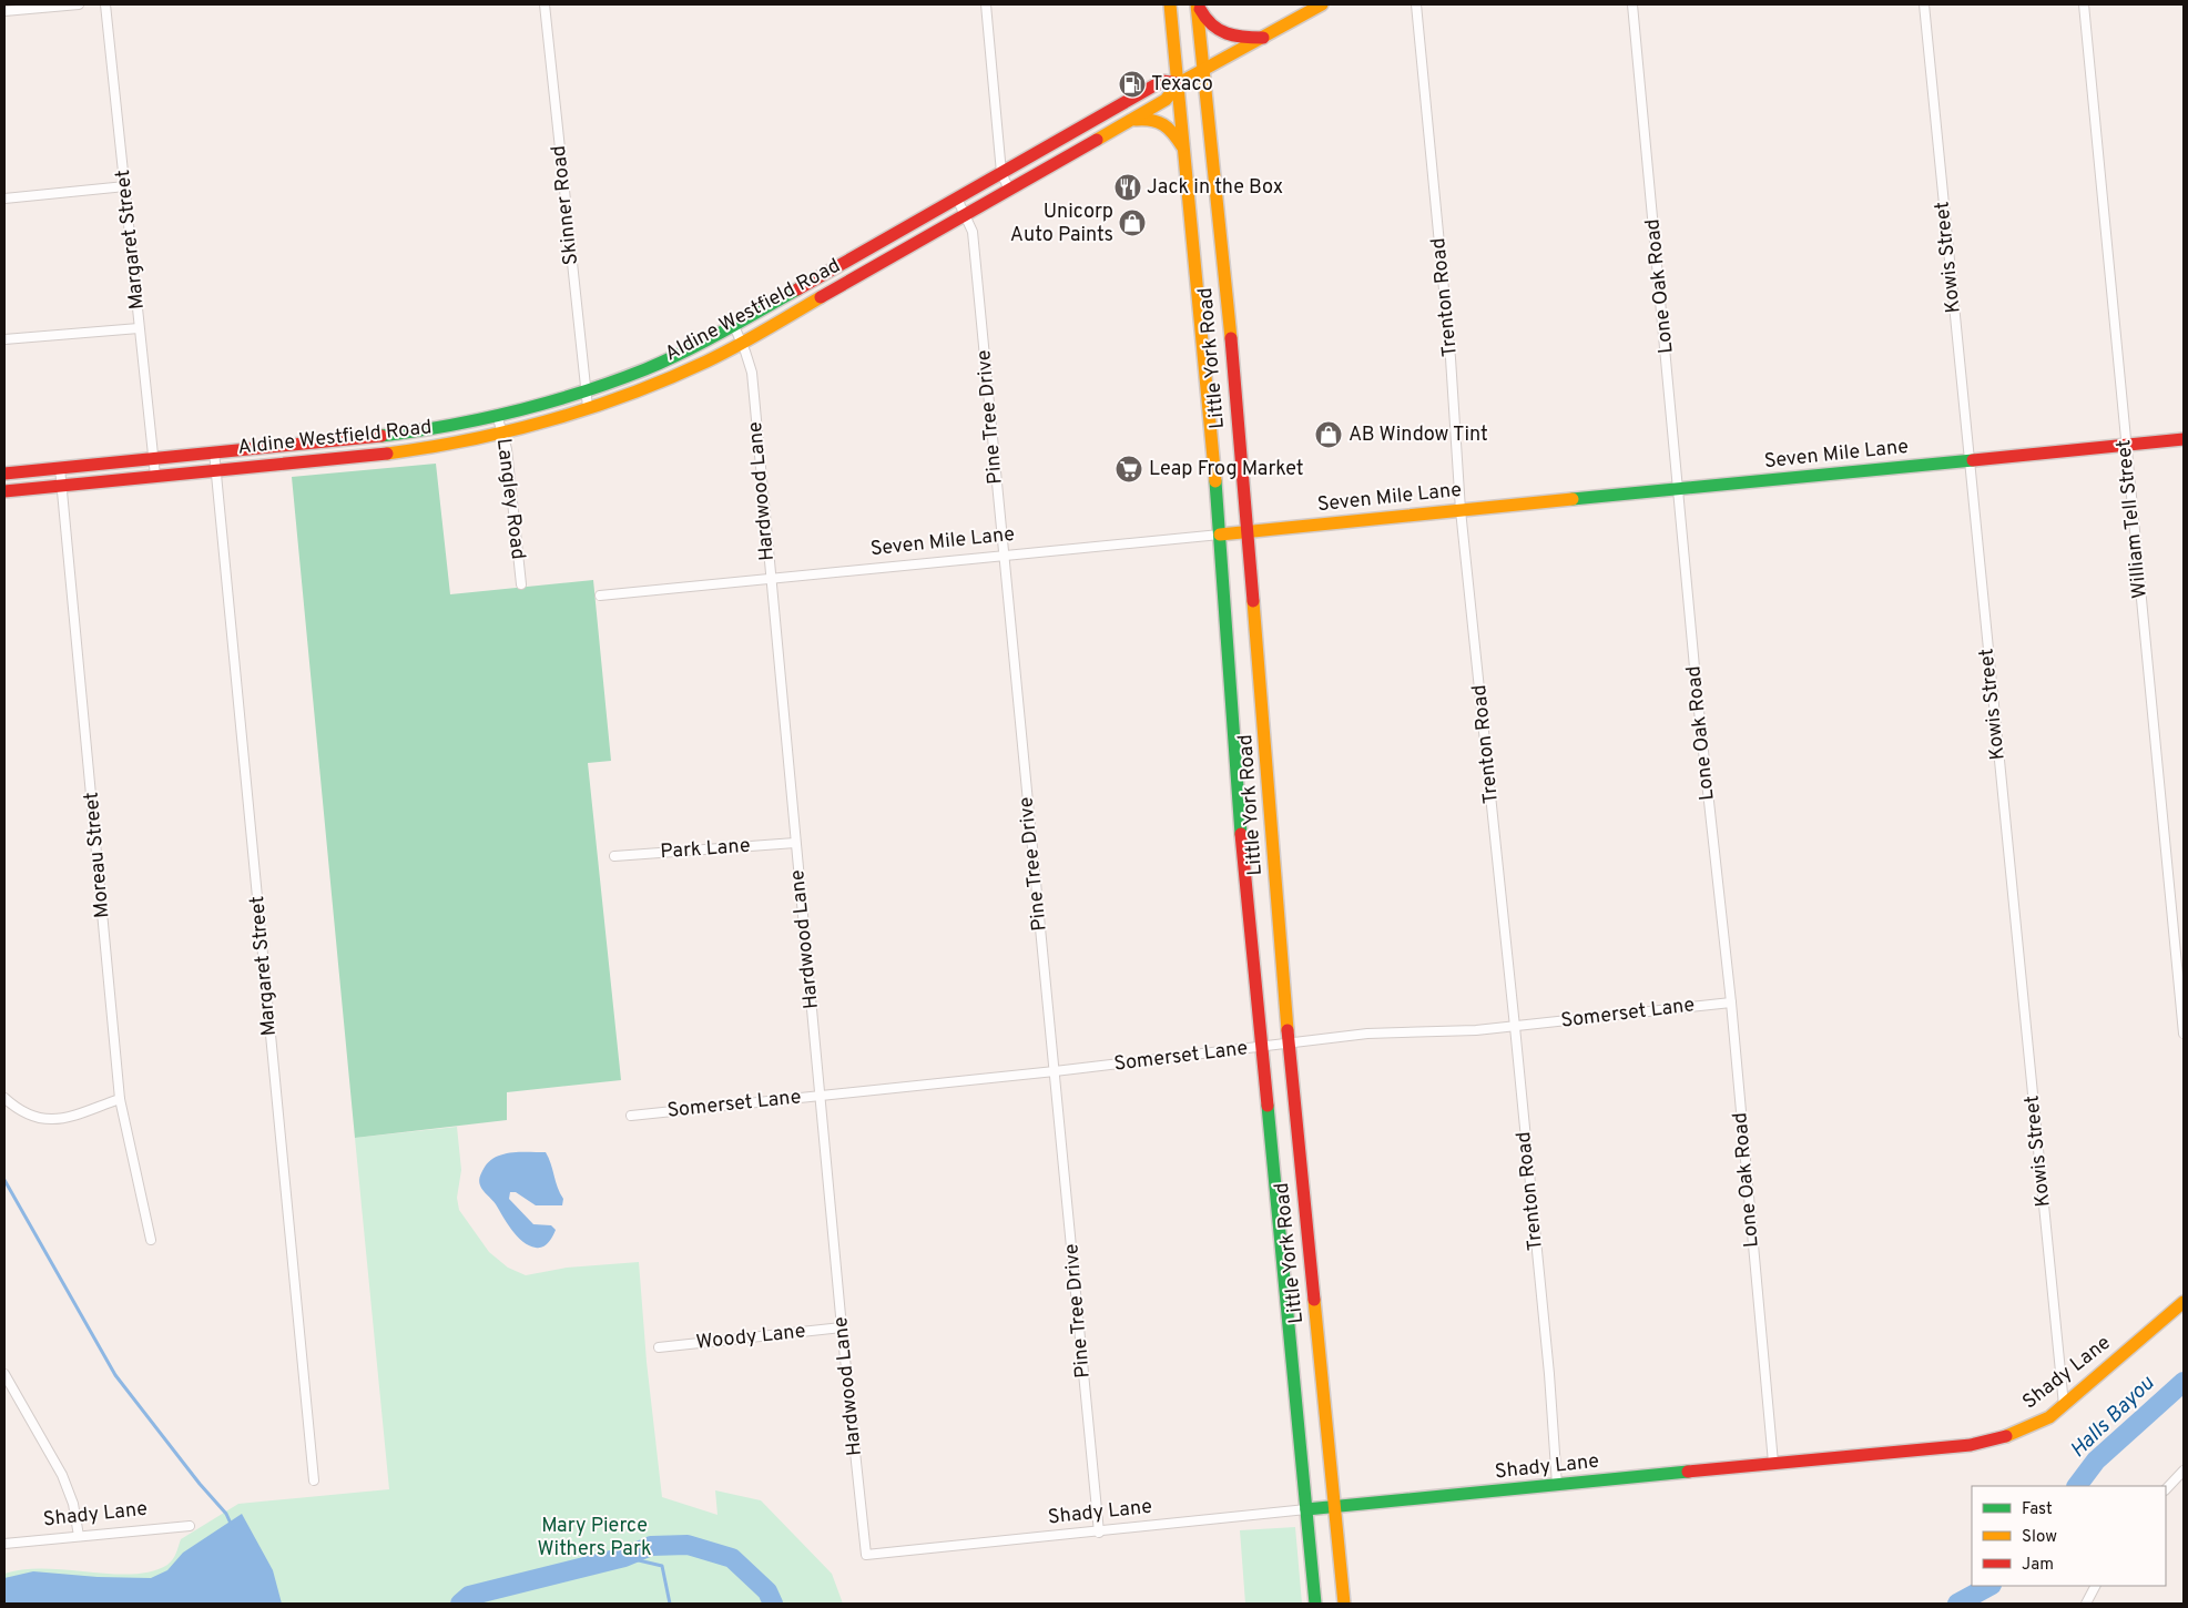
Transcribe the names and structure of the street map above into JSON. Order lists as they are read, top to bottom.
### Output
{
  "streets": {
    "main road": [
      "Aldine Westfield Road",
      "Little York Road",
      "Seven Mile Lane",
      "Shady Lane"
    ],
    "street": [
      "Skinner Road",
      "Margaret Street",
      "Kowis Street",
      "Lone Oak Road",
      "Trenton Road",
      "Pine Tree Drive",
      "Hardwood Lane",
      "Langley Road",
      "William Tell Street",
      "Park Lane",
      "Moreau Street",
      "Somerset Lane",
      "Woody Lane"
    ]
  },
  "crossings": [
    ["Skinner Road", "Aldine Westfield Road"],
    ["Margaret Street", "Aldine Westfield Road"],
    ["Kowis Street", "Seven Mile Lane"],
    ["Kowis Street", "Shady Lane"],
    ["Lone Oak Road", "Seven Mile Lane"],
    ["Lone Oak Road", "Somerset Lane"],
    ["Lone Oak Road", "Shady Lane"],
    ["Trenton Road", "Seven Mile Lane"],
    ["Trenton Road", "Somerset Lane"],
    ["Trenton Road", "Shady Lane"],
    ["Aldine Westfield Road", "Little York Road"],
    ["Aldine Westfield Road", "Pine Tree Drive"],
    ["Aldine Westfield Road", "Hardwood Lane"],
    ["Aldine Westfield Road", "Langley Road"],
    ["Aldine Westfield Road", "Moreau Street"],
    ["Little York Road", "Seven Mile Lane"],
    ["Little York Road", "Somerset Lane"],
    ["Little York Road", "Shady Lane"],
    ["Pine Tree Drive", "Seven Mile Lane"],
    ["Pine Tree Drive", "Somerset Lane"],
    ["Pine Tree Drive", "Shady Lane"],
    ["Seven Mile Lane", "Hardwood Lane"],
    ["Seven Mile Lane", "William Tell Street"],
    ["Hardwood Lane", "Park Lane"],
    ["Hardwood Lane", "Somerset Lane"],
    ["Hardwood Lane", "Woody Lane"],
    ["Hardwood Lane", "Shady Lane"]
  ],
  "water": ["Halls Bayou"],
  "parks": ["Mary Pierce Withers Park"],
  "places": {
    "fuel station": ["Texaco"],
    "restaurant": ["Jack in the Box"],
    "shop": ["Unicorp Auto Paints", "AB Window Tint"],
    "supermarket": ["Leap Frog Market"]
  },
  "legend": ["Fast", "Slow", "Jam"]
}
